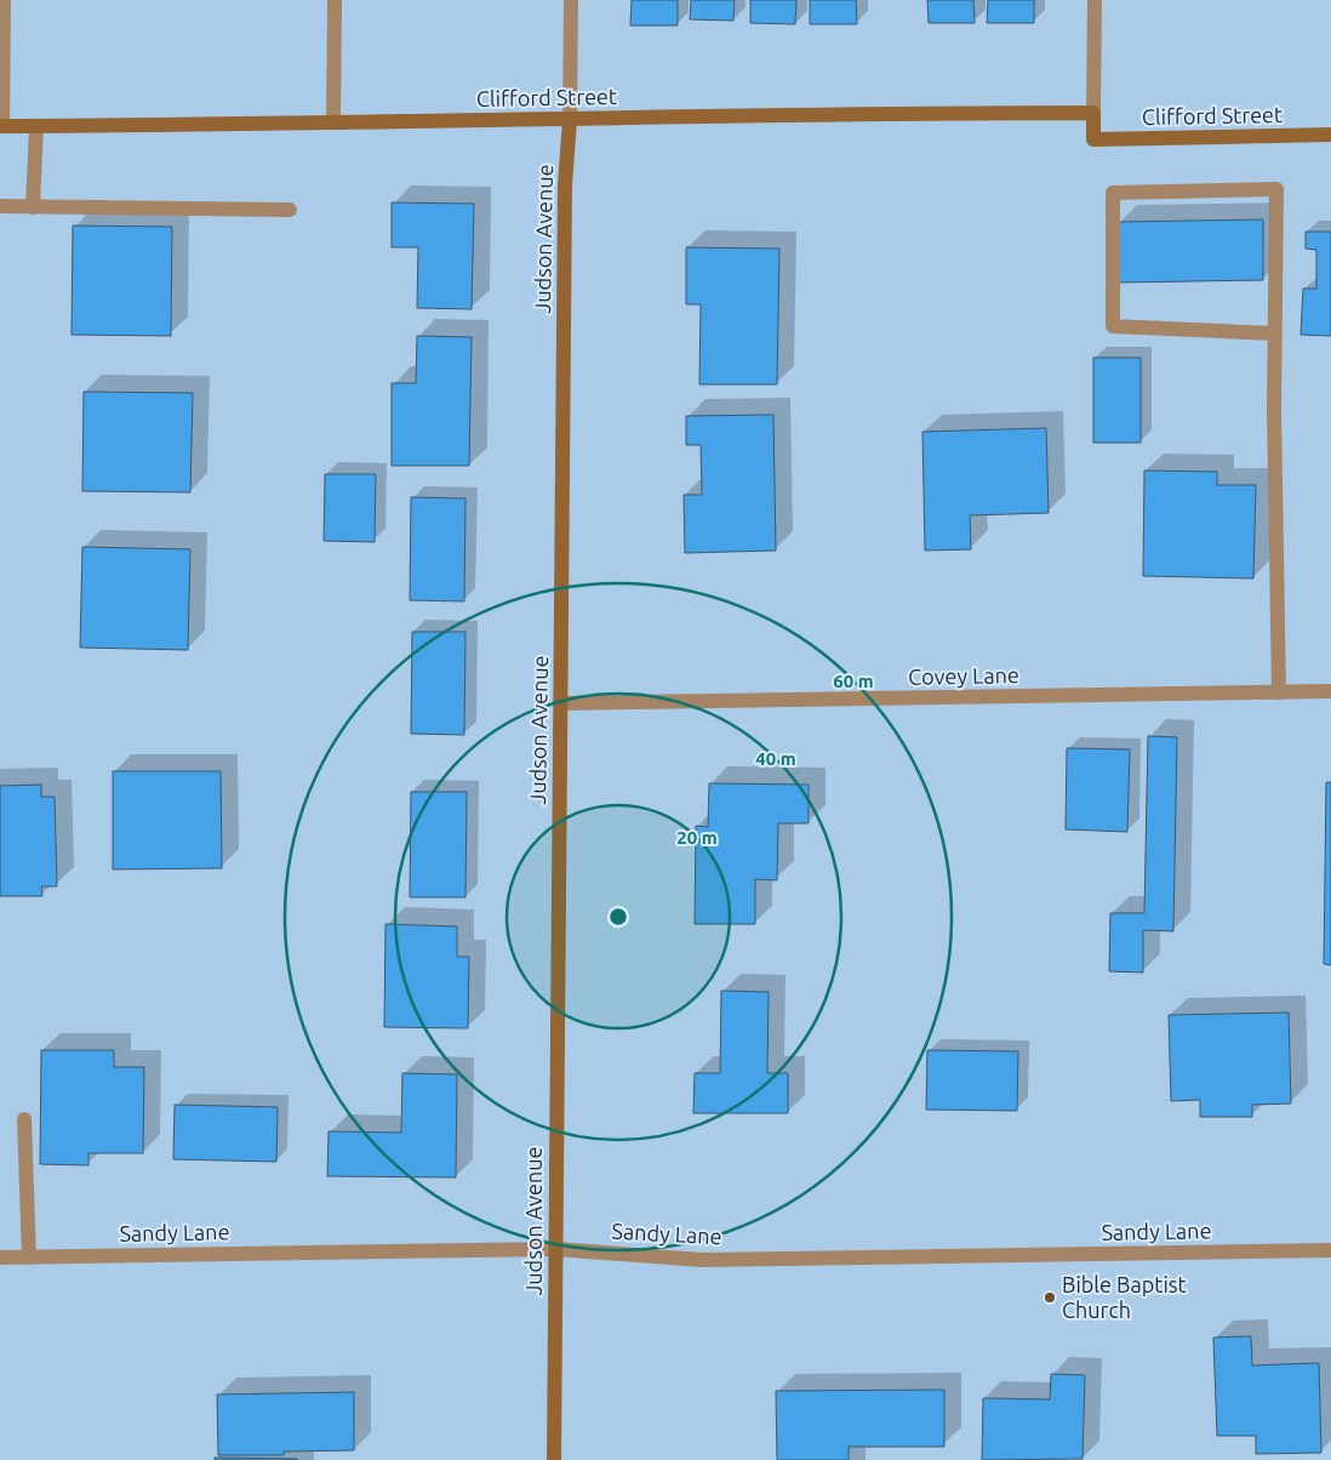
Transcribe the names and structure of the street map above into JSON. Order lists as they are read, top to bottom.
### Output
{
  "streets": {
    "street": [
      "Clifford Street",
      "Judson Avenue",
      "Covey Lane",
      "Sandy Lane"
    ]
  },
  "crossings": [
    ["Clifford Street", "Judson Avenue"],
    ["Judson Avenue", "Covey Lane"],
    ["Judson Avenue", "Sandy Lane"]
  ],
  "places": ["Bible Baptist Church"],
  "rings": ["60 m", "40 m", "20 m"]
}
